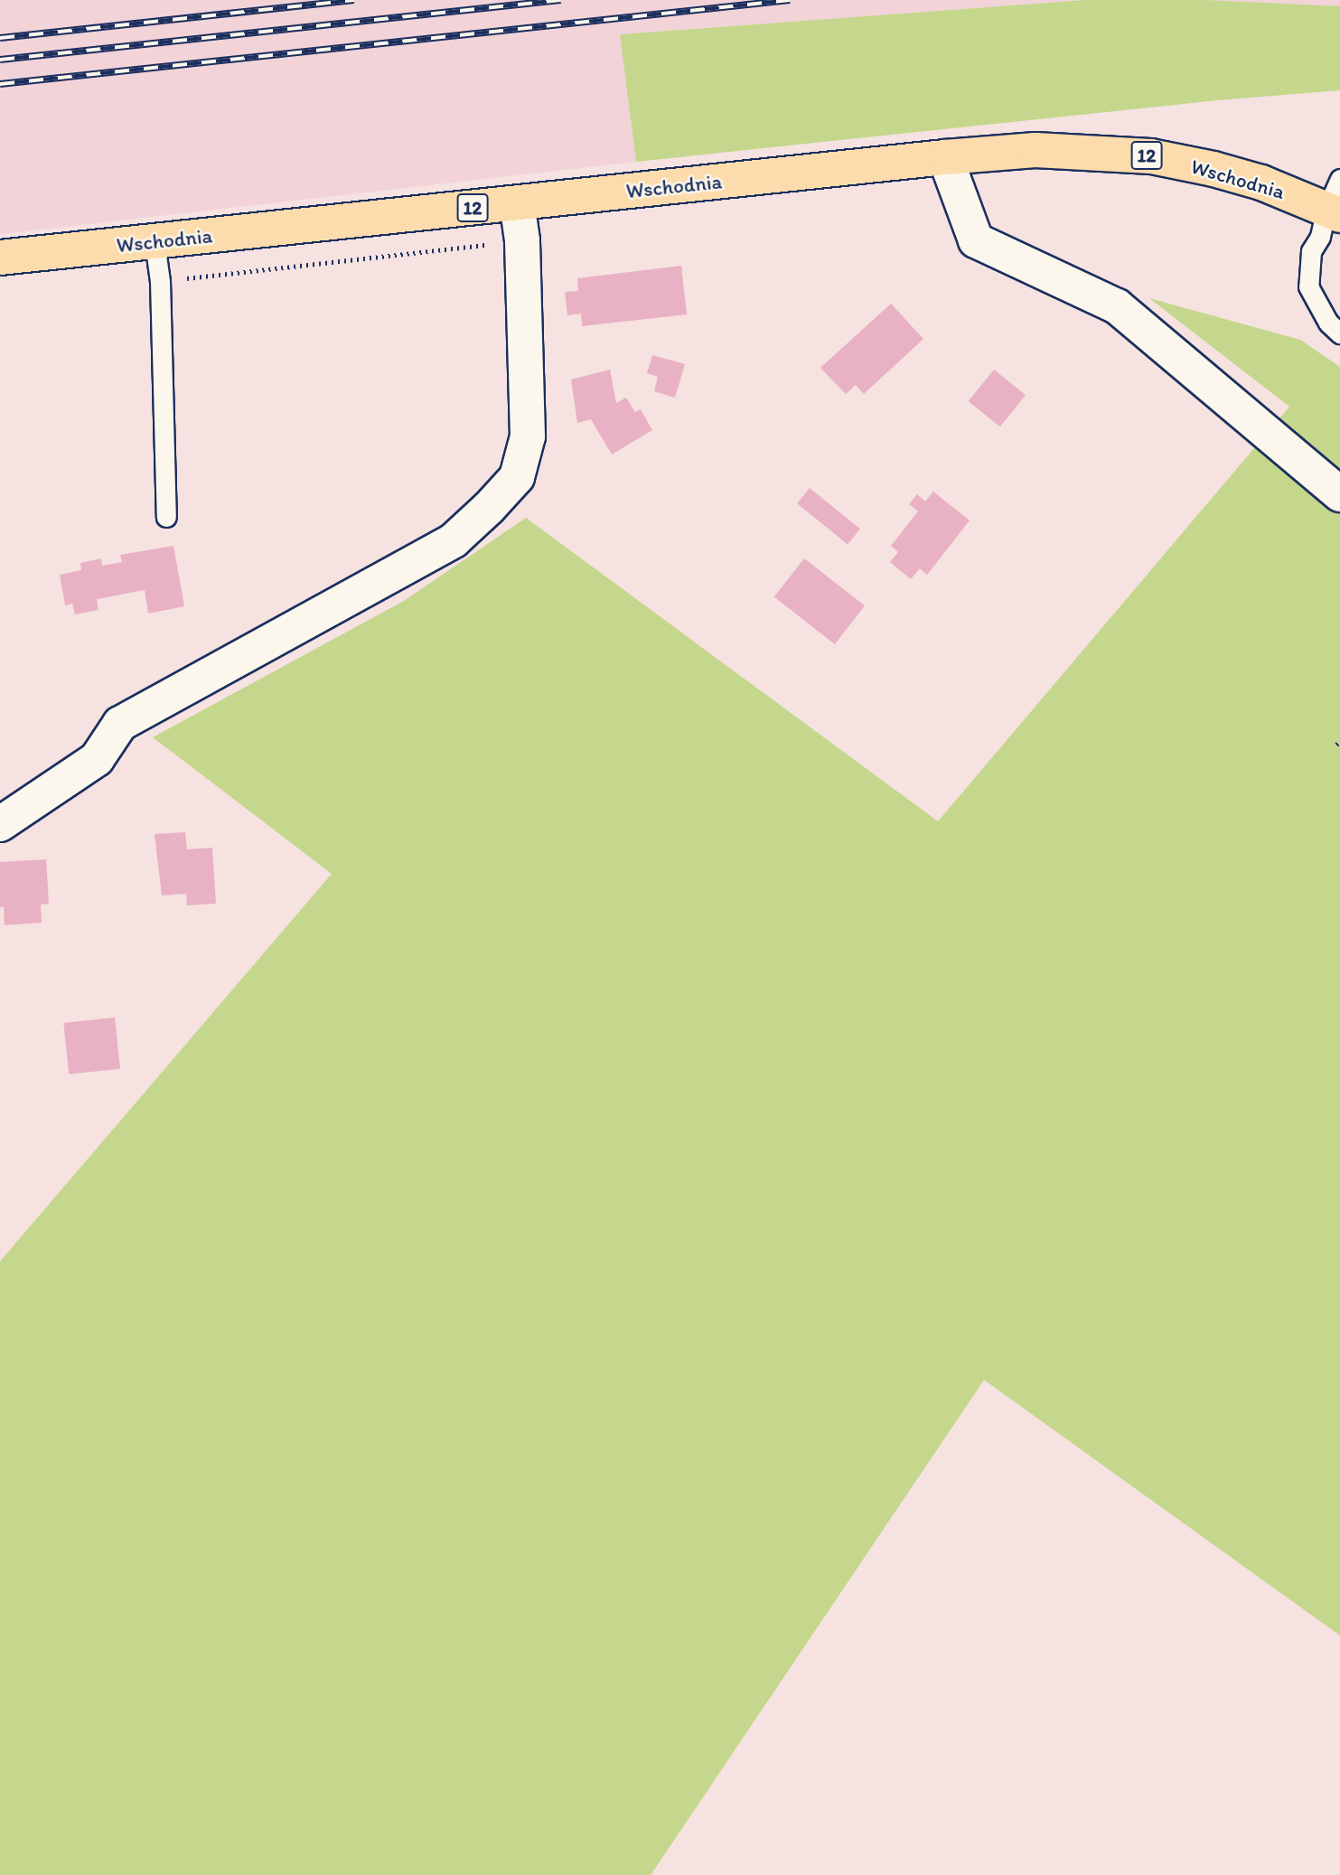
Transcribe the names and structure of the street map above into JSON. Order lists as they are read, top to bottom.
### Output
{
  "streets": {
    "highway": ["12", "Wschodnia"]
  }
}
